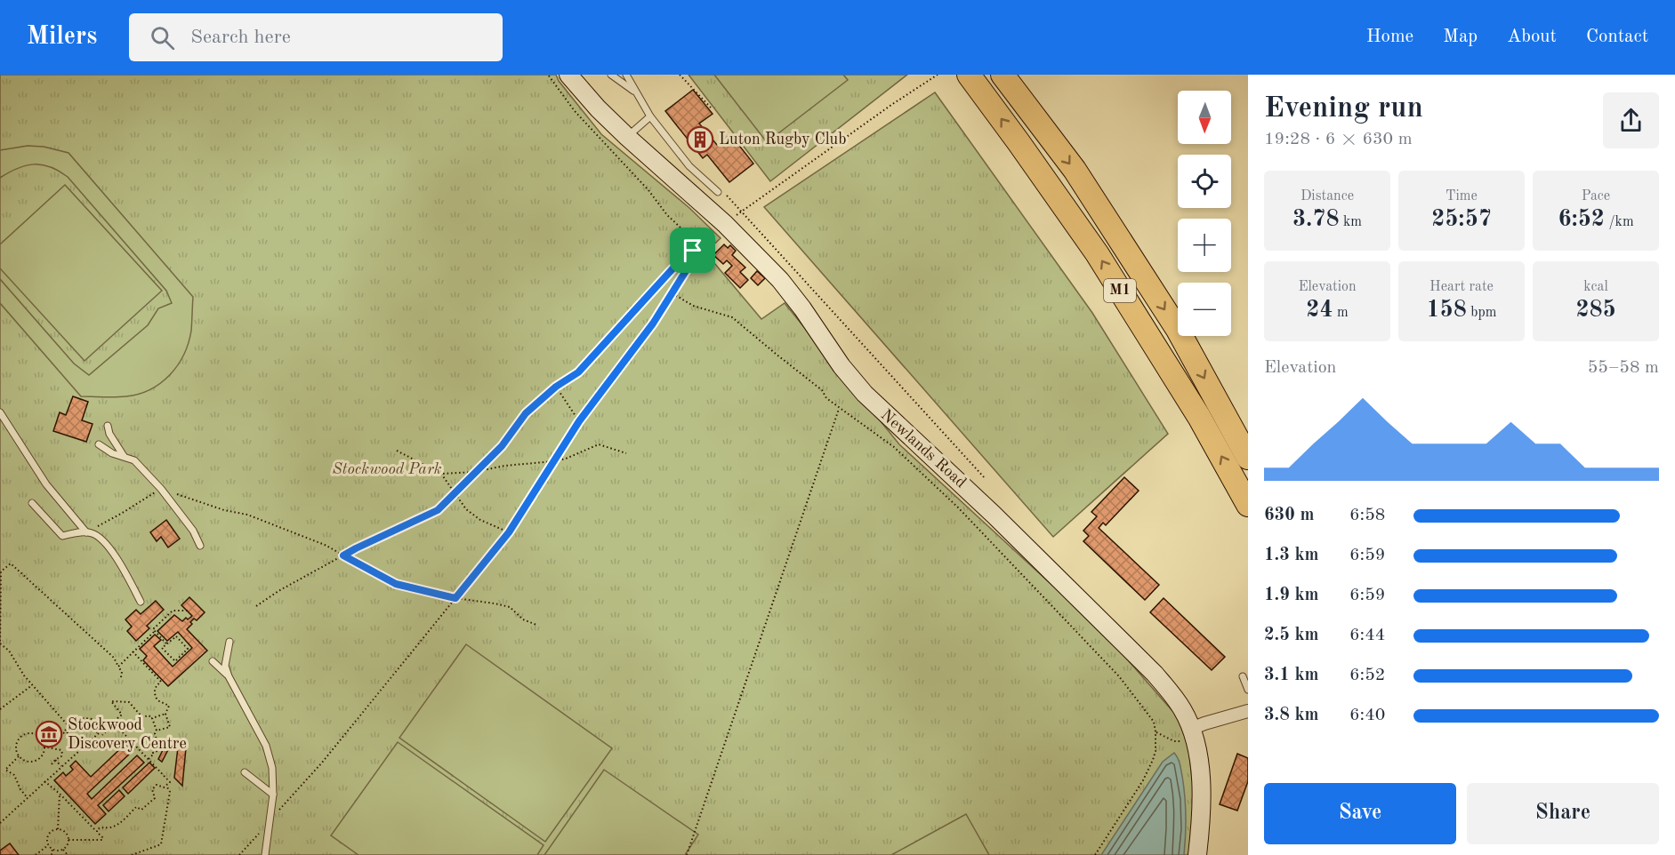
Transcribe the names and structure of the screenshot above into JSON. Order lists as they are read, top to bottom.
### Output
{
  "streets": {
    "highway": ["M1"],
    "main road": ["Newlands Road"]
  },
  "parks": ["Stockwood Park"],
  "places": {
    "building": ["Luton Rugby Club"],
    "museum": ["Stockwood Discovery Centre"]
  },
  "north": "bottom",
  "page": {
    "header": "Milers",
    "search": "Search here",
    "nav": [
      "Home",
      "Map",
      "About",
      "Contact"
    ],
    "heading": ["Evening run", "19:28 · 6 × 630 m"],
    "map_buttons": ["+", "−"],
    "stats": [
      ["Distance", "3.78 km"],
      ["Time", "25:57"],
      ["Pace", "6:52 /km"],
      ["Elevation", "24 m"],
      ["Heart rate", "158 bpm"],
      ["kcal", "285"]
    ],
    "chart": ["Elevation", "55–58 m"],
    "list": [
      {
        "name": "630 m",
        "note": "6:58"
      },
      {
        "name": "1.3 km",
        "note": "6:59"
      },
      {
        "name": "1.9 km",
        "note": "6:59"
      },
      {
        "name": "2.5 km",
        "note": "6:44"
      },
      {
        "name": "3.1 km",
        "note": "6:52"
      },
      {
        "name": "3.8 km",
        "note": "6:40"
      }
    ],
    "buttons": ["Save", "Share"]
  }
}
